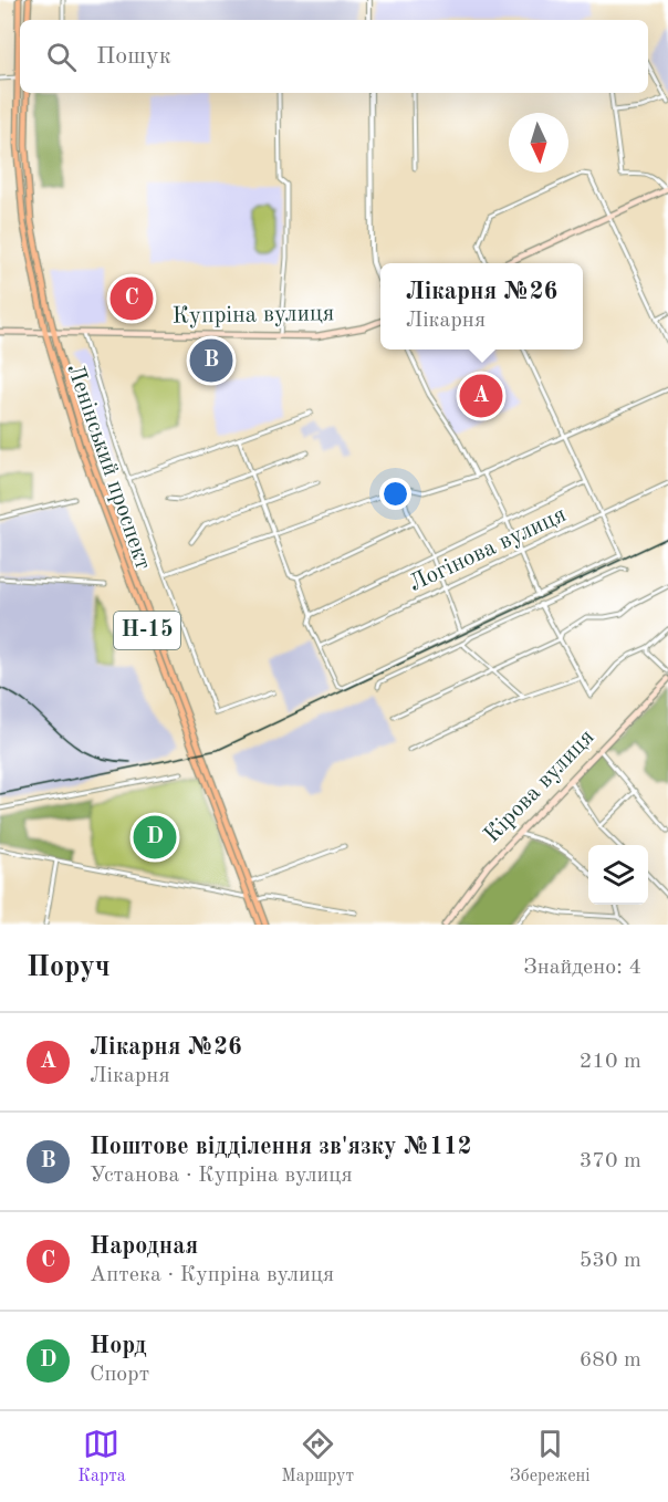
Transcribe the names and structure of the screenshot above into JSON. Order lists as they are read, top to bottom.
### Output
{
  "streets": {
    "main road": [
      "Купріна вулиця",
      "Ленінський проспект",
      "Н-15",
      "Кірова вулиця"
    ],
    "street": ["Логінова вулиця"]
  },
  "crossings": [
    ["Купріна вулиця", "Ленінський проспект"]
  ],
  "north": "bottom",
  "page": {
    "search": "Пошук",
    "popup": ["Лікарня №26", "Лікарня"],
    "pins": [
      "C",
      "B",
      "A",
      "D"
    ],
    "heading": ["Поруч", "Знайдено: 4"],
    "list": [
      {
        "mark": "A",
        "name": "Лікарня №26",
        "note": "Лікарня",
        "value": "210 m"
      },
      {
        "mark": "B",
        "name": "Поштове відділення зв'язку №112",
        "note": "Установа · Купріна вулиця",
        "value": "370 m"
      },
      {
        "mark": "C",
        "name": "Народная",
        "note": "Аптека · Купріна вулиця",
        "value": "530 m"
      },
      {
        "mark": "D",
        "name": "Норд",
        "note": "Спорт",
        "value": "680 m"
      }
    ],
    "nav": ["Карта", "Маршрут", "Збережені"]
  }
}
